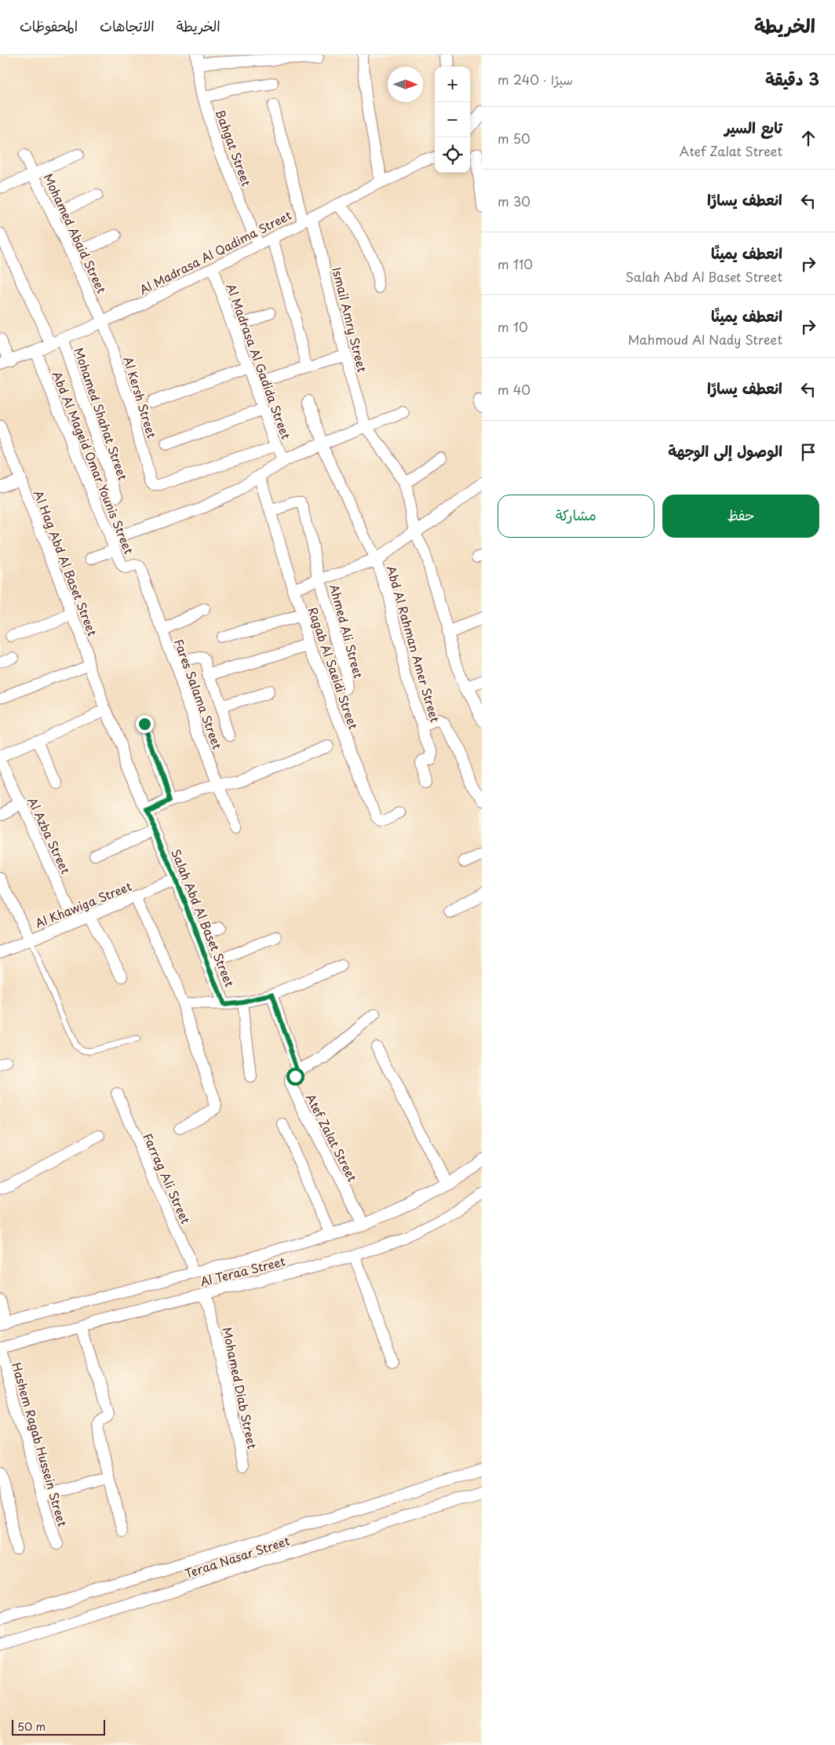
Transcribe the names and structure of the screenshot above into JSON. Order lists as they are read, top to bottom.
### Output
{
  "streets": {
    "street": [
      "Bahgat Street",
      "Mohamed Abaid Street",
      "Al Madrasa Al Qadima Street",
      "Ismail Amry Street",
      "Al Madrasa Al Gadida Street",
      "Al Kersh Street",
      "Mohamed Shahat Street",
      "Abd Al Mageid Omar Younis Street",
      "Al Hag Abd Al Baset Street",
      "Ahmed Ali Street",
      "Abd Al Rahman Amer Street",
      "Ragab Al Saeidi Street",
      "Fares Salama Street",
      "Al Azba Street",
      "Al Khawiga Street",
      "Salah Abd Al Baset Street",
      "Atef Zalat Street",
      "Farrag Ali Street",
      "Al Teraa Street",
      "Mohamed Diab Street",
      "Hashem Ragab Hussein Street",
      "Teraa Nasar Street"
    ]
  },
  "crossings": [
    ["Bahgat Street", "Al Madrasa Al Qadima Street"],
    ["Mohamed Abaid Street", "Al Madrasa Al Qadima Street"],
    ["Mohamed Abaid Street", "Al Kersh Street"],
    ["Al Madrasa Al Qadima Street", "Ismail Amry Street"],
    ["Al Madrasa Al Qadima Street", "Al Madrasa Al Gadida Street"],
    ["Al Madrasa Al Qadima Street", "Al Kersh Street"],
    ["Al Madrasa Al Qadima Street", "Mohamed Shahat Street"],
    ["Al Madrasa Al Qadima Street", "Abd Al Mageid Omar Younis Street"],
    ["Al Madrasa Al Gadida Street", "Al Kersh Street"],
    ["Abd Al Mageid Omar Younis Street", "Fares Salama Street"],
    ["Al Hag Abd Al Baset Street", "Salah Abd Al Baset Street"],
    ["Ahmed Ali Street", "Ragab Al Saeidi Street"],
    ["Al Azba Street", "Al Khawiga Street"],
    ["Al Khawiga Street", "Salah Abd Al Baset Street"],
    ["Atef Zalat Street", "Al Teraa Street"],
    ["Farrag Ali Street", "Al Teraa Street"],
    ["Al Teraa Street", "Mohamed Diab Street"],
    ["Al Teraa Street", "Hashem Ragab Hussein Street"]
  ],
  "scale_bar": "50 m",
  "north": "right",
  "page": {
    "header": "الخريطة",
    "nav": ["الخريطة", "الاتجاهات", "المحفوظات"],
    "heading": ["3 دقيقة", "سيرًا · 240 m"],
    "map_buttons": ["+", "−"],
    "list": [
      ["تابع السير", "Atef Zalat Street", "50 m"],
      ["انعطف يسارًا", "30 m"],
      ["انعطف يمينًا", "Salah Abd Al Baset Street", "110 m"],
      ["انعطف يمينًا", "Mahmoud Al Nady Street", "10 m"],
      ["انعطف يسارًا", "40 m"],
      "الوصول إلى الوجهة"
    ],
    "buttons": ["حفظ", "مشاركة"],
    "scale": "50 m"
  }
}
